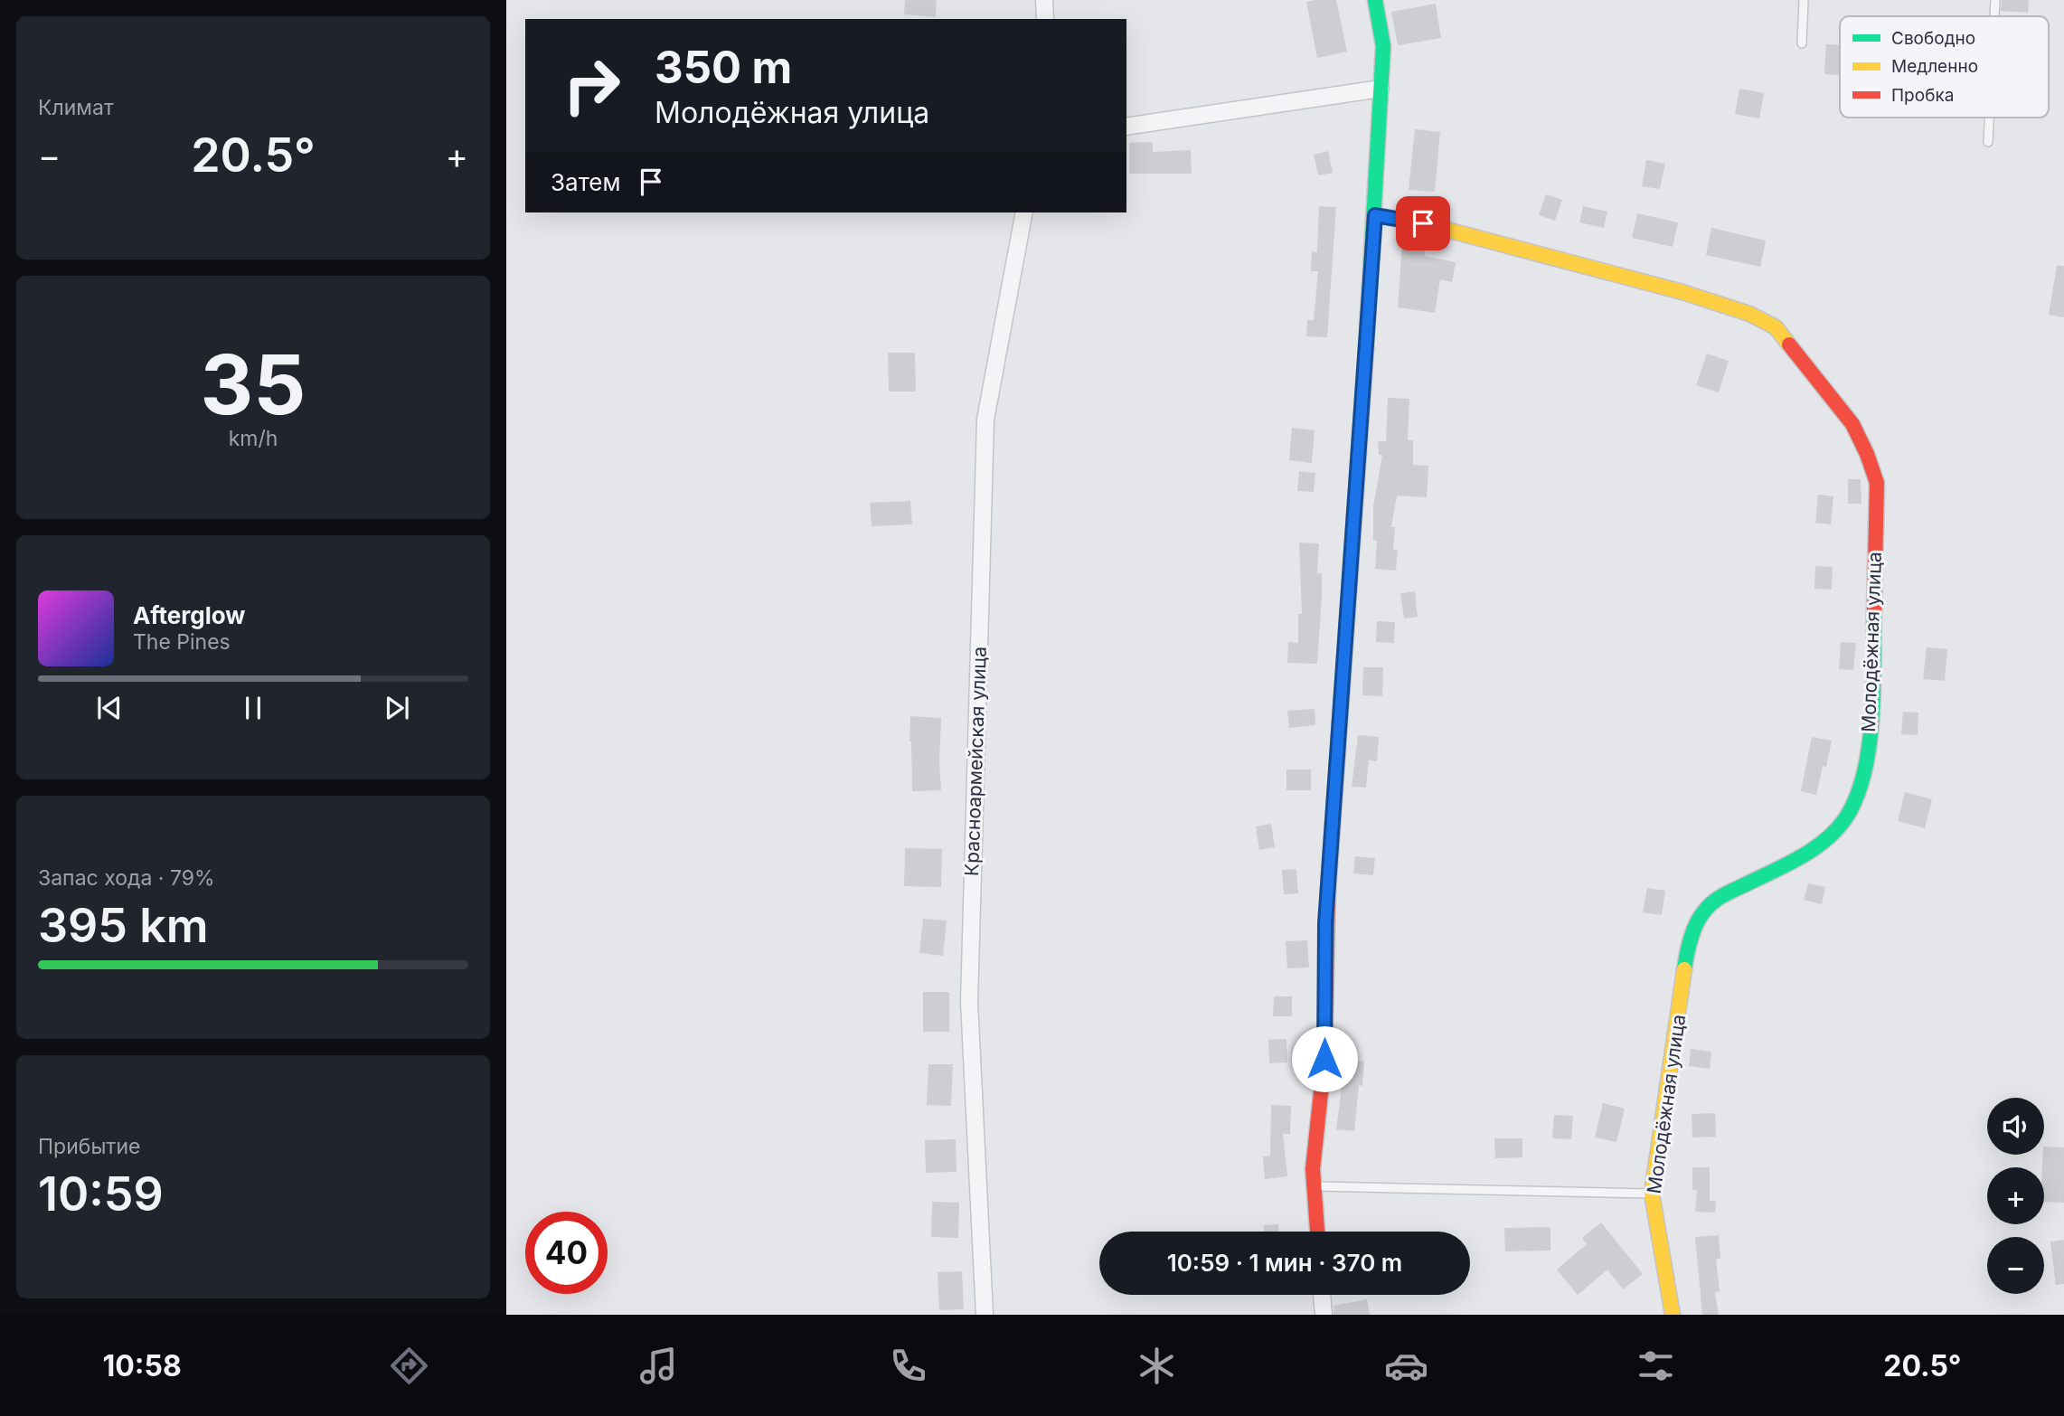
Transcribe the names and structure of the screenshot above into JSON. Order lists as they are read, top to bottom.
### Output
{
  "streets": {
    "street": ["Молодёжная улица", "Красноармейская улица"]
  },
  "legend": ["Свободно", "Медленно", "Пробка"],
  "page": {
    "tile": [
      "Климат",
      ["35", "km/h"],
      ["Запас хода · 79%", "395 km"],
      ["Прибытие", "10:59"]
    ],
    "turn": ["350 m", "Молодёжная улица"],
    "heat": ["−", "20.5°", "+"],
    "then": "Затем",
    "song": ["Afterglow", "The Pines"],
    "map_buttons": ["+", "−"],
    "limit": "40",
    "trip": "10:59 · 1 мин · 370 m",
    "tabs": ["10:58", "20.5°"]
  }
}
